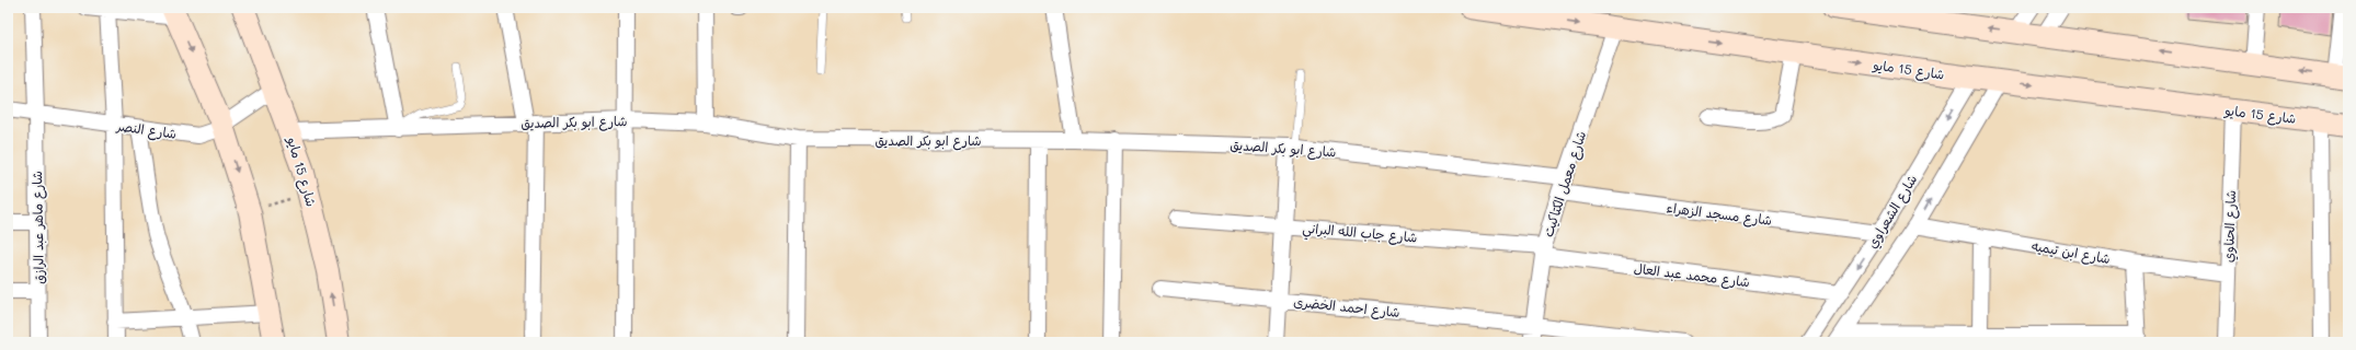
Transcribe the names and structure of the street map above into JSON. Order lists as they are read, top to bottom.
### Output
{
  "streets": {
    "main road": ["شارع 15 مايو"],
    "street": [
      "شارع ابو بكر الصديق",
      "شارع النصر",
      "شارع معمل الكتاكيت",
      "شارع الشعراوي",
      "شارع مسجد الزهراء",
      "شارع الحناوي",
      "شارع ماهر عبد الرازق",
      "شارع جاب الله البراني",
      "شارع ابن تيميه",
      "شارع محمد عبد العال",
      "شارع احمد الخضرى"
    ]
  },
  "crossings": [
    ["شارع 15 مايو", "شارع ابو بكر الصديق"],
    ["شارع 15 مايو", "شارع النصر"],
    ["شارع 15 مايو", "شارع معمل الكتاكيت"],
    ["شارع 15 مايو", "شارع الشعراوي"],
    ["شارع 15 مايو", "شارع الحناوي"],
    ["شارع ابو بكر الصديق", "شارع معمل الكتاكيت"],
    ["شارع النصر", "شارع ماهر عبد الرازق"],
    ["شارع معمل الكتاكيت", "شارع مسجد الزهراء"],
    ["شارع معمل الكتاكيت", "شارع جاب الله البراني"],
    ["شارع معمل الكتاكيت", "شارع محمد عبد العال"],
    ["شارع معمل الكتاكيت", "شارع احمد الخضرى"],
    ["شارع الشعراوي", "شارع مسجد الزهراء"],
    ["شارع الشعراوي", "شارع ابن تيميه"],
    ["شارع الشعراوي", "شارع محمد عبد العال"],
    ["شارع الحناوي", "شارع ابن تيميه"],
    ["شارع جاب الله البراني", "شارع محمد عبد العال"]
  ]
}
